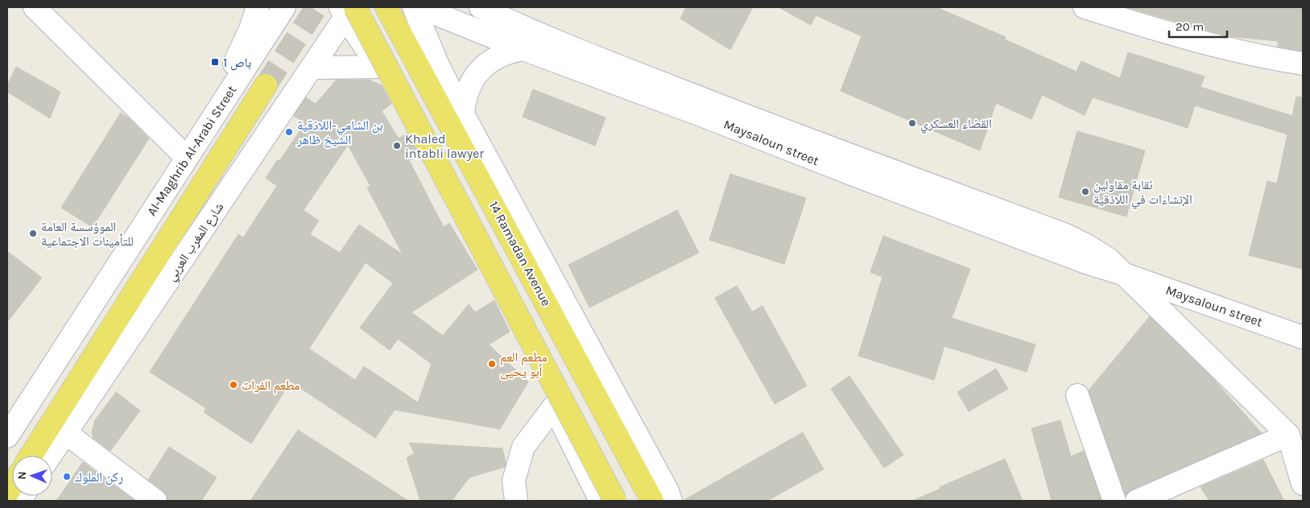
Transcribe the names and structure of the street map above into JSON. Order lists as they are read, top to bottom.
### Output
{
  "streets": {
    "main road": [
      "Maysaloun street",
      "Al-Maghrib Al-Arabi Street",
      "شارع المغرب العربي",
      "14 Ramadan Avenue"
    ]
  },
  "places": {
    "transit": ["باص 1"],
    "other": [
      "القضاء العسكري",
      "بن الشامي-اللاذقية الشيخ ظاهر",
      "Khaled intabli lawyer",
      "نقابة مقاولين الإنشاءات في اللاذقية",
      "الموؤسسة العامة للتأمينات الاجتماعية",
      "مطعم العم أبو يحيى",
      "مطعم الفرات",
      "ركن الملوك"
    ]
  },
  "scale_bar": "20 m",
  "north": "left"
}
